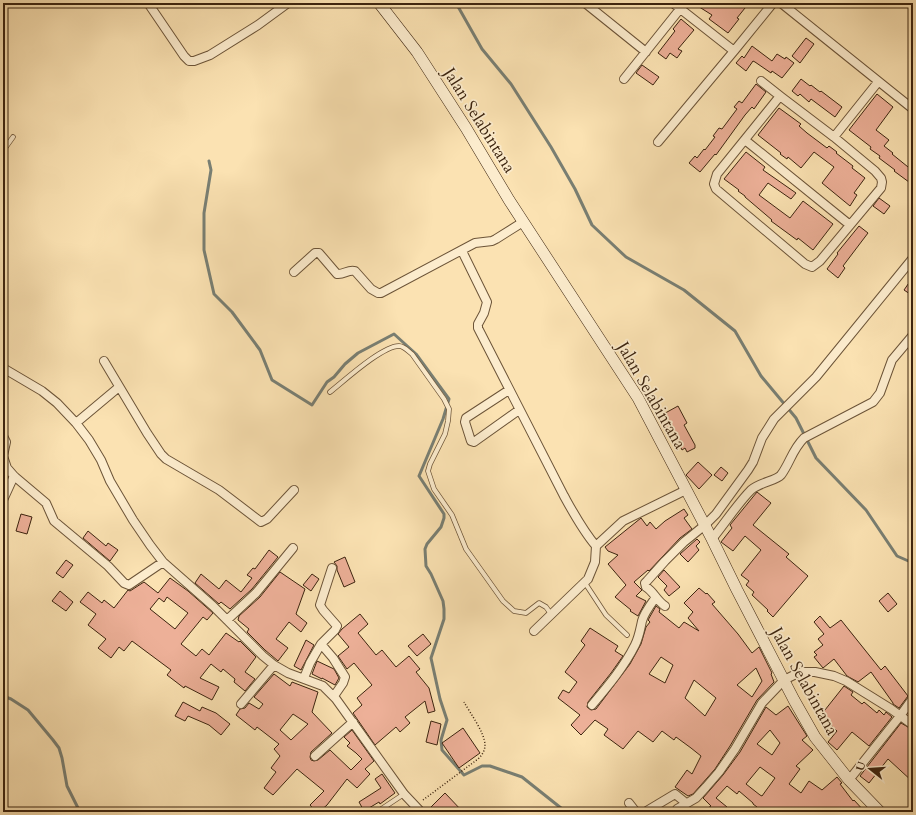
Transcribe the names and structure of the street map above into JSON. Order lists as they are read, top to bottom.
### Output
{
  "streets": {
    "street": ["Jalan Selabintana"]
  },
  "north": "left"
}
